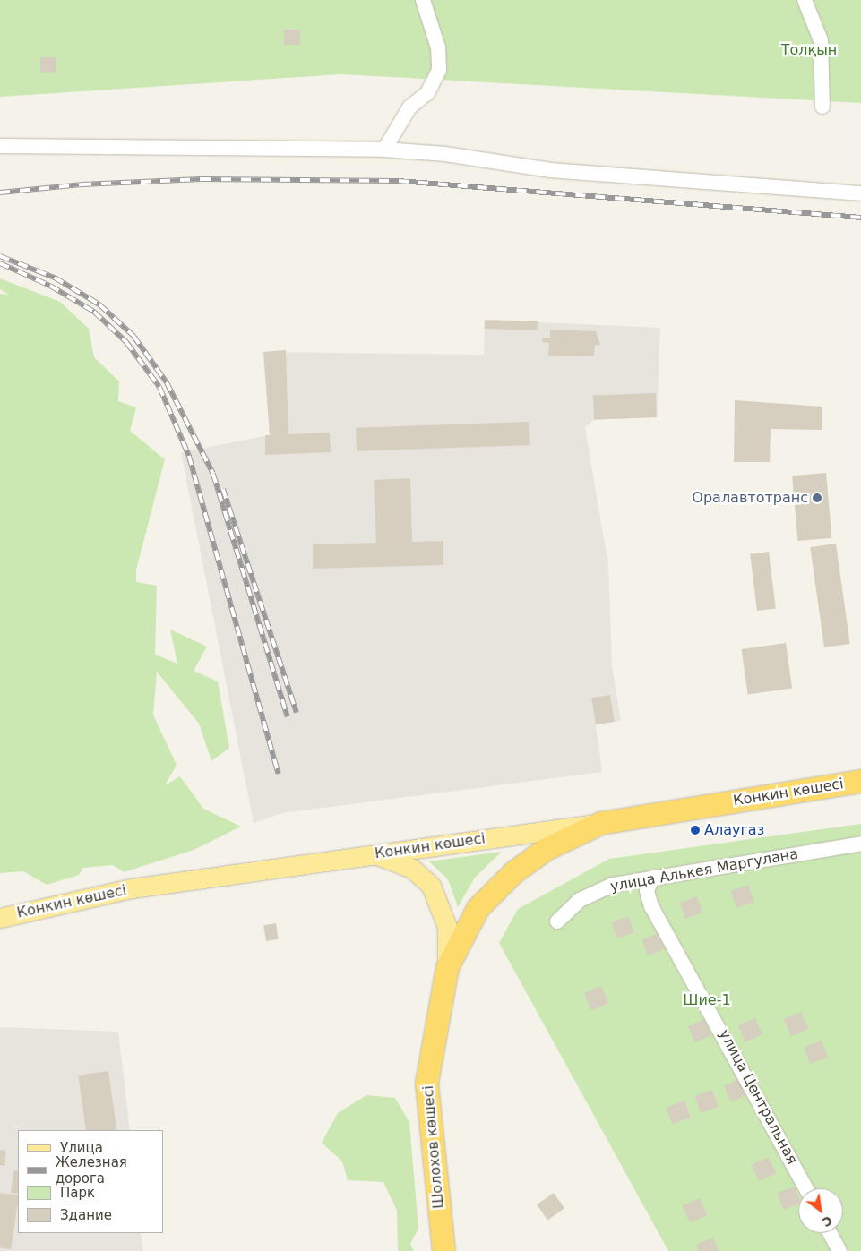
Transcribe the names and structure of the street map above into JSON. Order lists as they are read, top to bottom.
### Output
{
  "streets": {
    "highway": ["Конкин көшесі", "Шолохов көшесі"],
    "street": ["улица Алькея Маргулана", "улица Центральная"]
  },
  "crossings": [
    ["Конкин көшесі", "Шолохов көшесі"],
    ["улица Алькея Маргулана", "улица Центральная"]
  ],
  "parks": ["Толқын", "Шие-1"],
  "places": ["Оралавтотранс", "Алаугаз"],
  "legend": [
    "Улица",
    "Железная дорога",
    "Парк",
    "Здание"
  ],
  "north": "bottom right"
}
